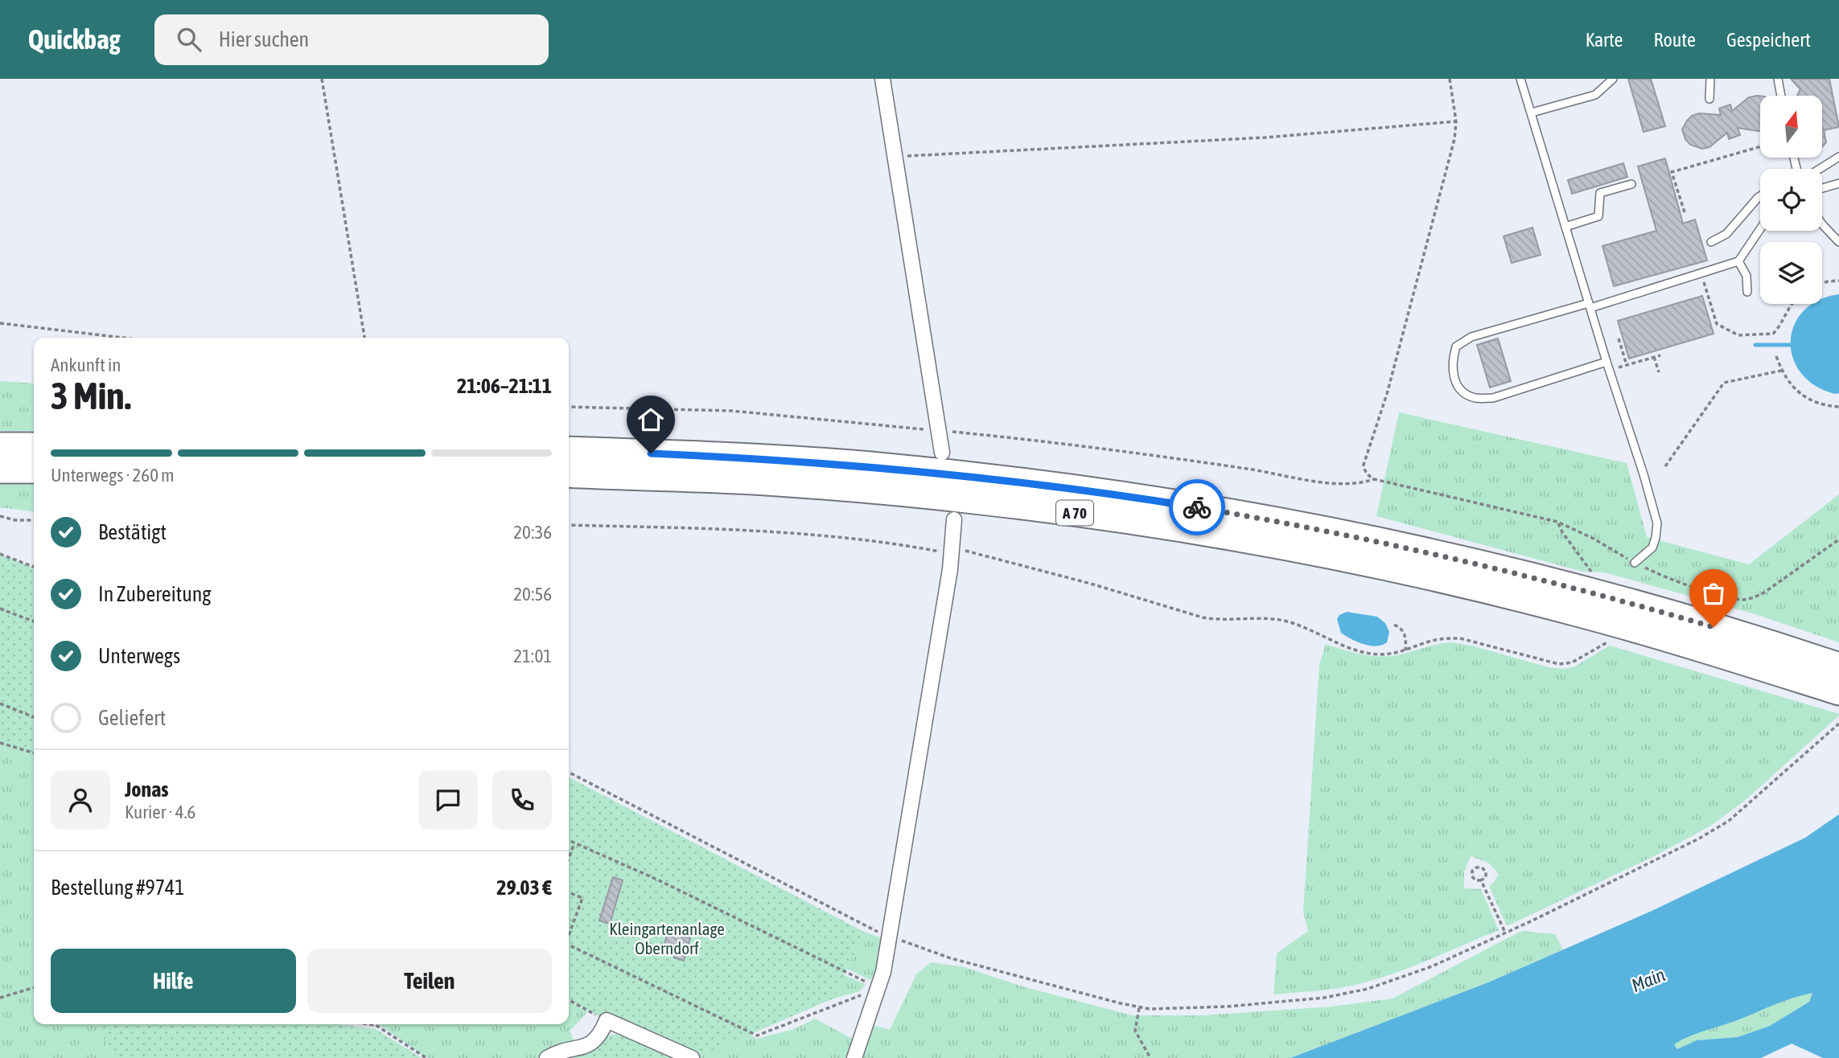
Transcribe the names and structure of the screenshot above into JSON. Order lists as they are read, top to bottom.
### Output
{
  "streets": {
    "highway": ["A 70"]
  },
  "water": ["Main"],
  "parks": ["Kleingartenanlage Oberndorf"],
  "north": "top",
  "page": {
    "header": "Quickbag",
    "search": "Hier suchen",
    "nav": ["Karte", "Route", "Gespeichert"],
    "heading": ["3 Min.", "Ankunft in", "21:06–21:11"],
    "panel": [
      "Jonas",
      "Kurier · 4.6",
      "Bestellung #9741",
      "29.03 €"
    ],
    "bar": "Unterwegs · 260 m",
    "list": [
      ["Bestätigt", "20:36"],
      ["In Zubereitung", "20:56"],
      ["Unterwegs", "21:01"],
      "Geliefert"
    ],
    "buttons": ["Hilfe", "Teilen"]
  }
}
